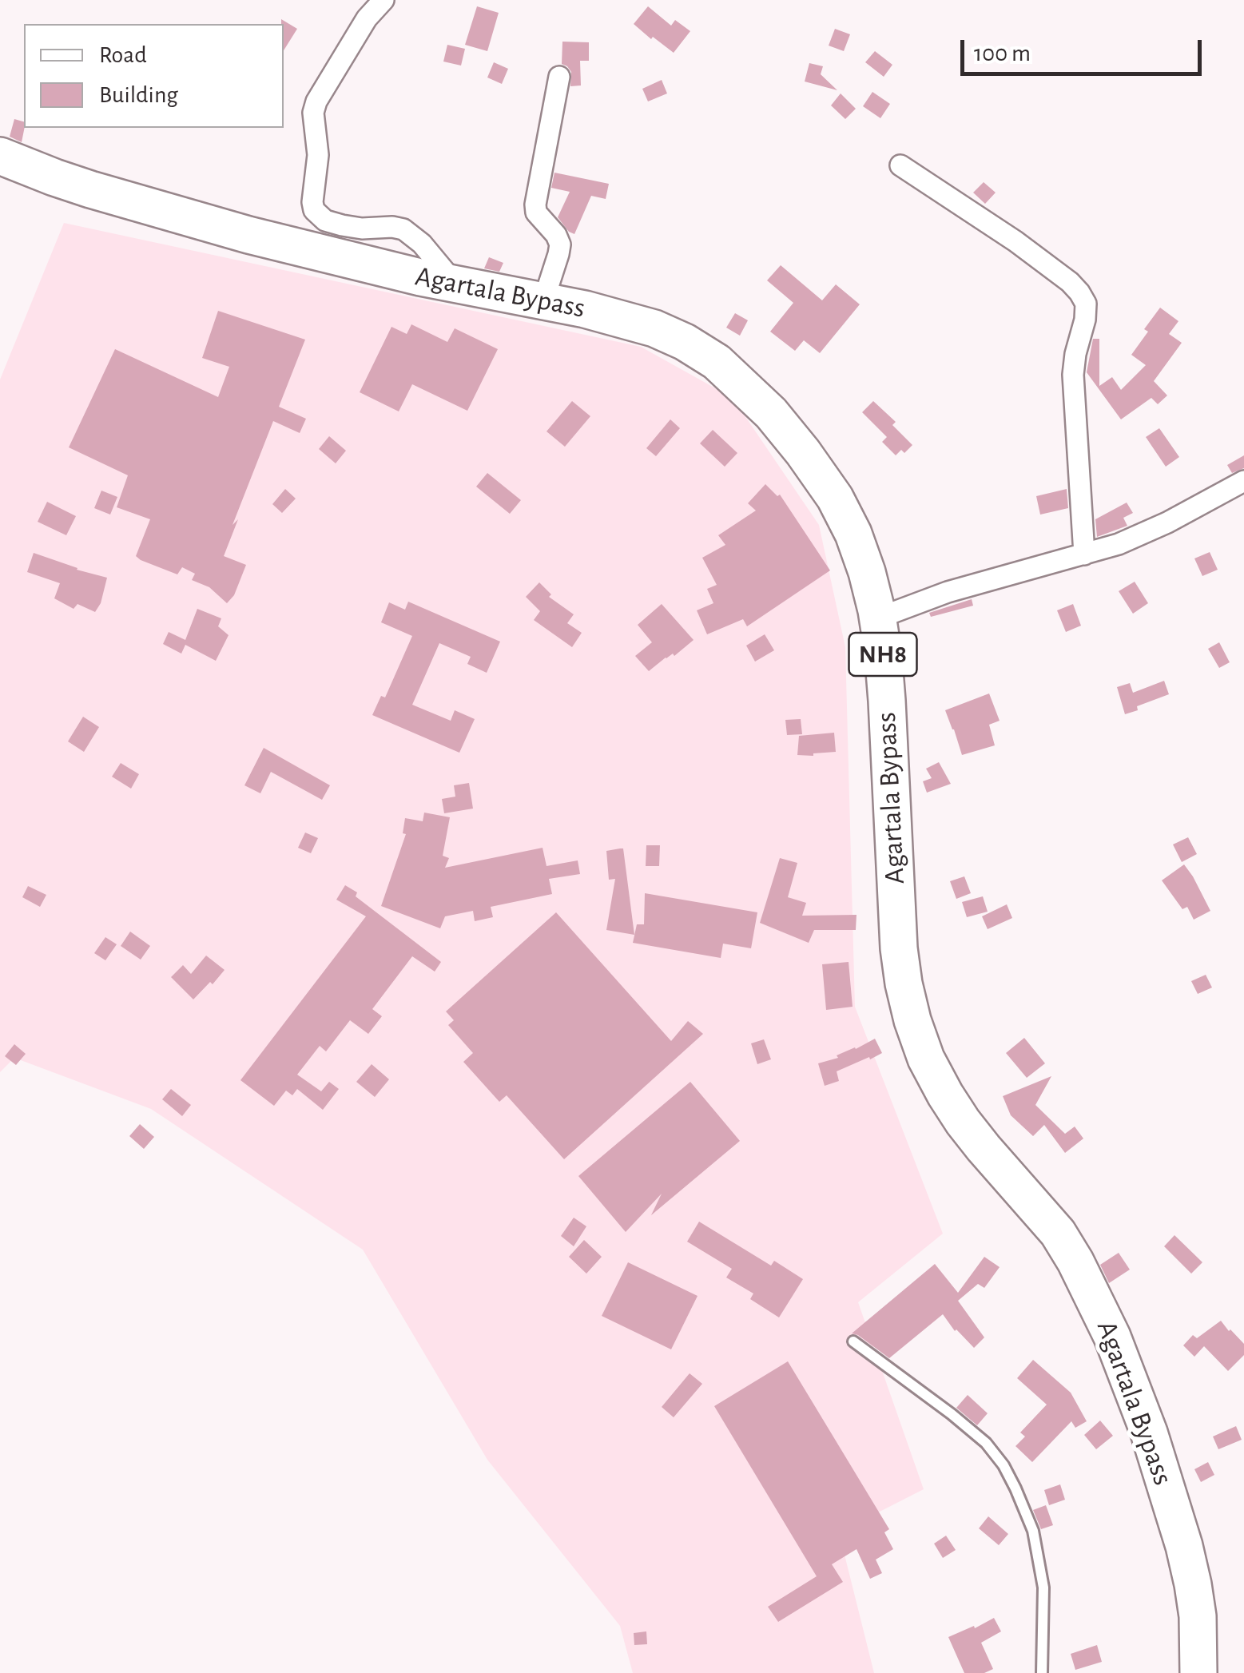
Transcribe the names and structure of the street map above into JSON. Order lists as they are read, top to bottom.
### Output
{
  "streets": {
    "highway": ["Agartala Bypass", "NH8"]
  },
  "legend": ["Road", "Building"],
  "scale_bar": "100 m"
}
